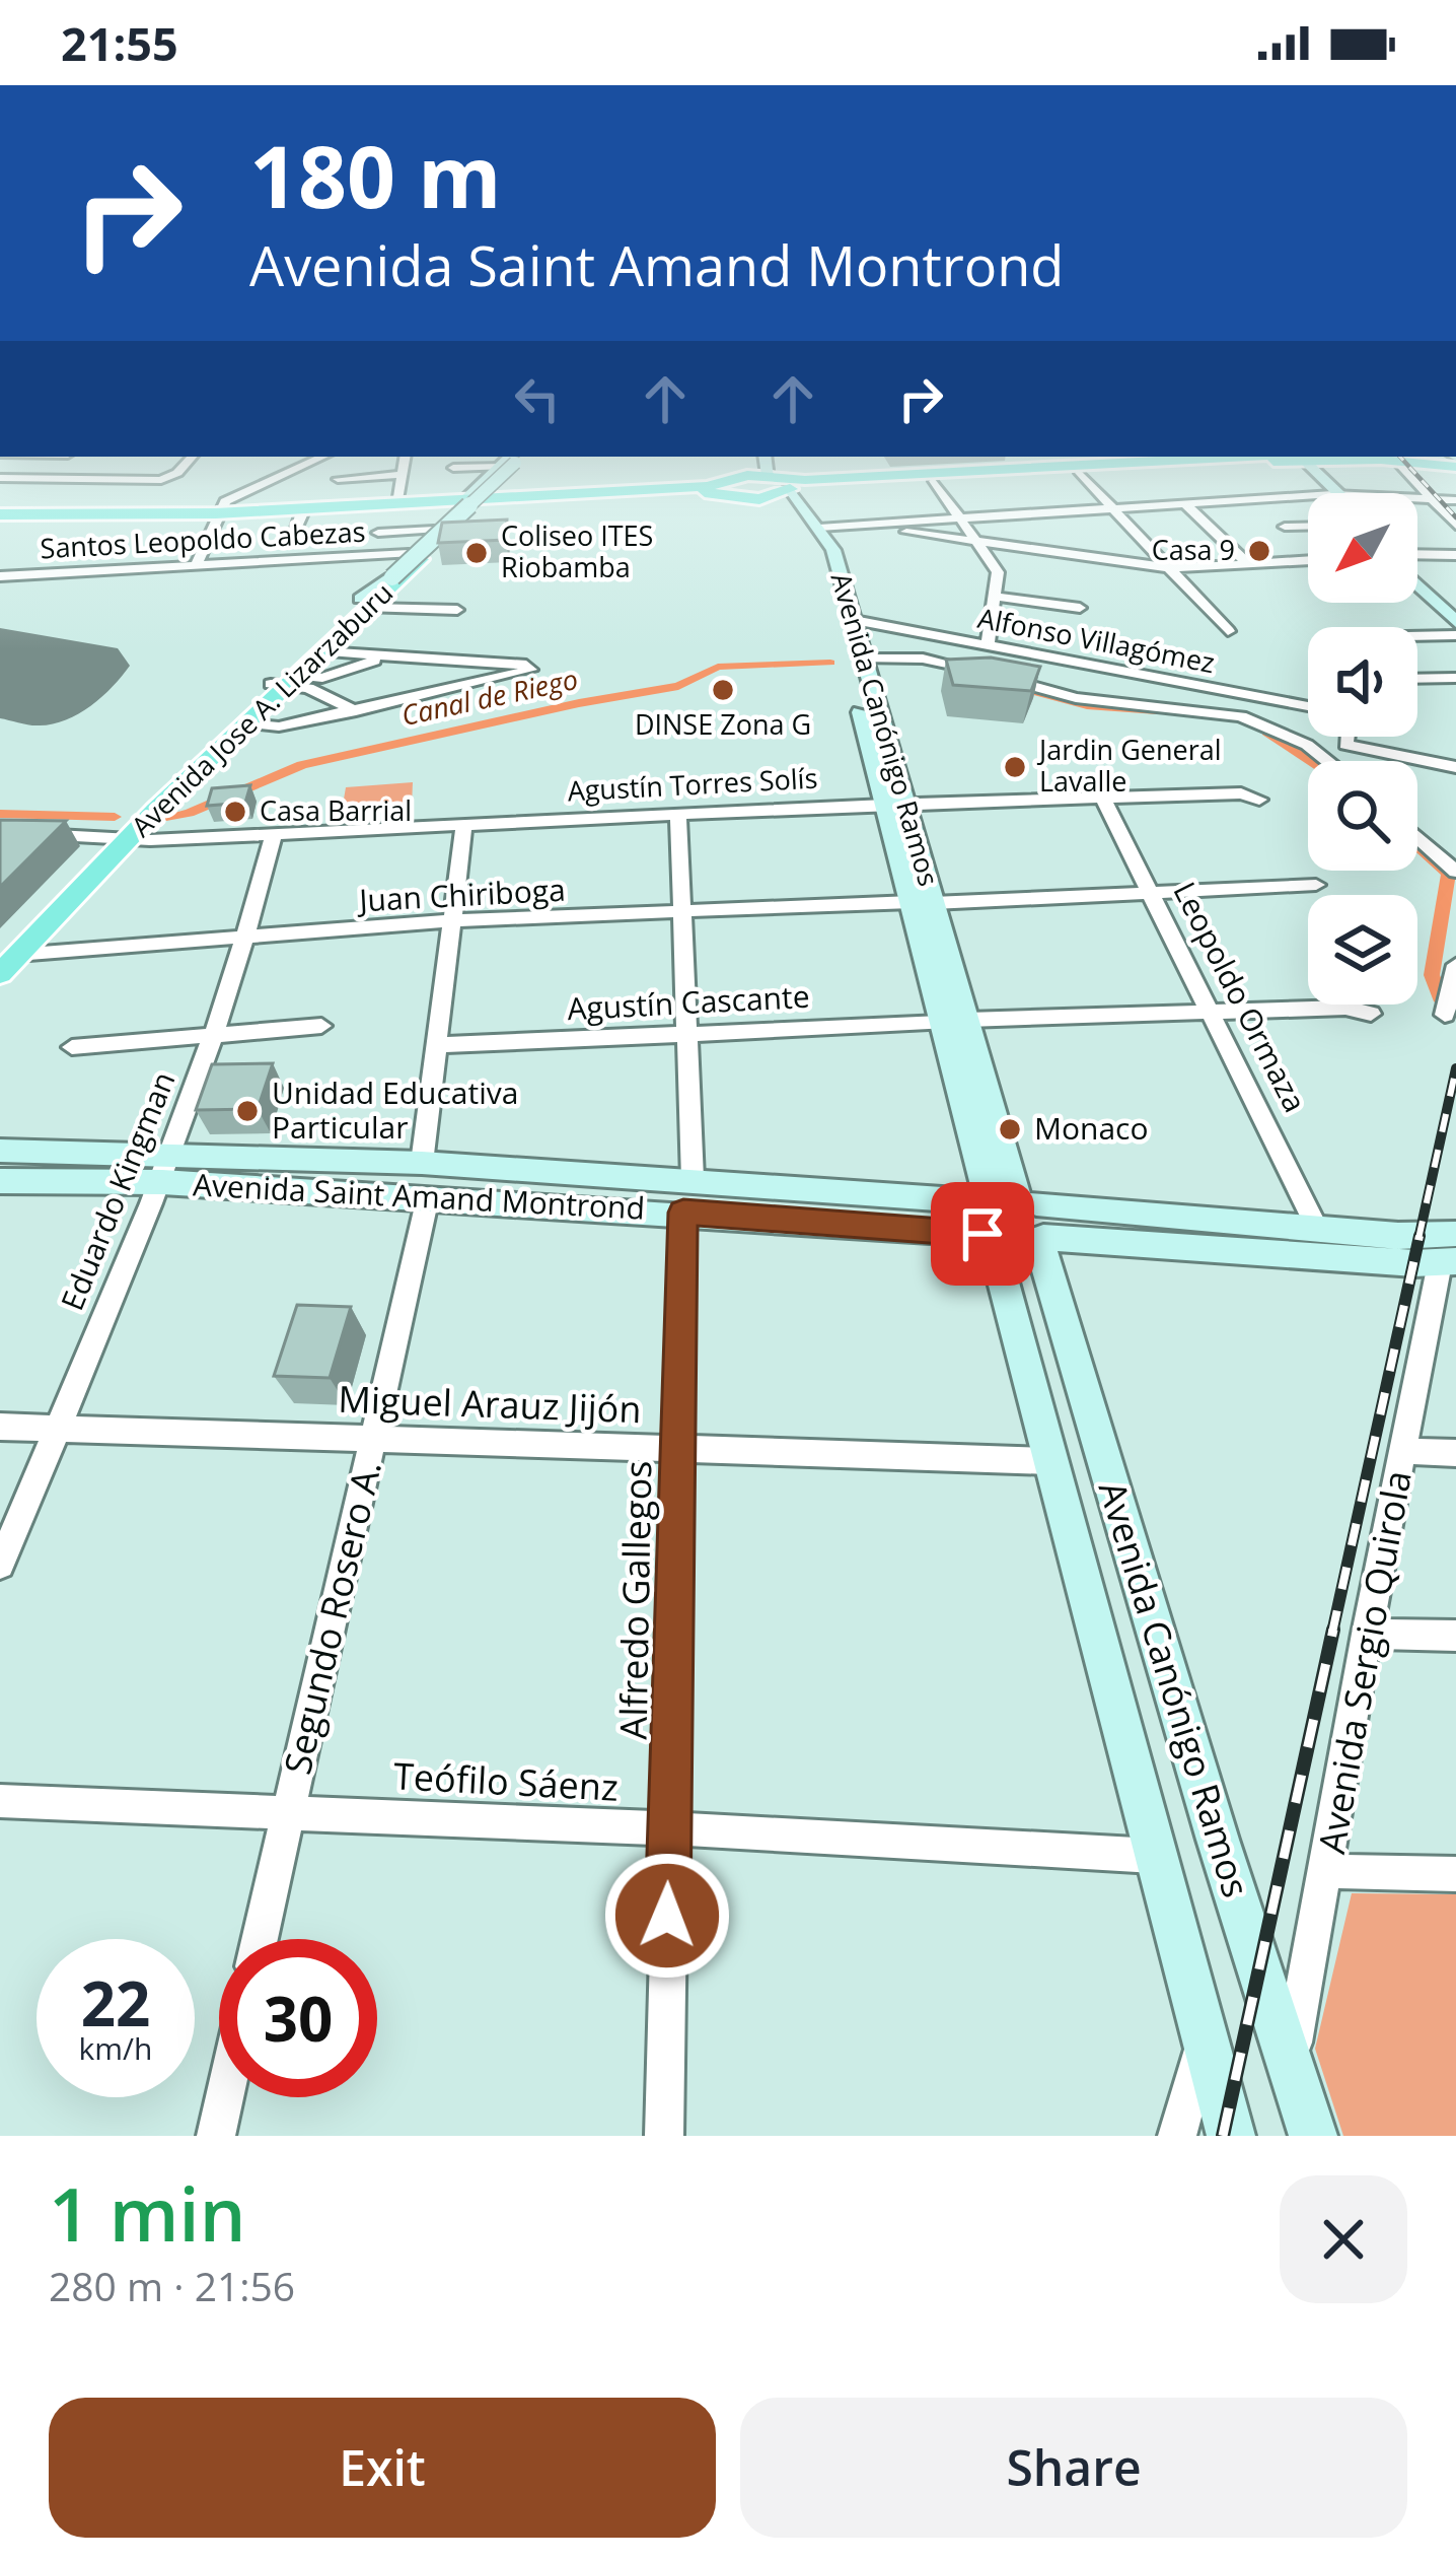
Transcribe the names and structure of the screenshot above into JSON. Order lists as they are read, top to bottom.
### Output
{
  "streets": {
    "main road": ["Avenida Jose A. Lizarzaburu", "Avenida Canónigo Ramos", "Avenida Saint Amand Montrond"],
    "street": [
      "Santos Leopoldo Cabezas",
      "Alfonso Villagómez",
      "Agustín Torres Solís",
      "Juan Chiriboga",
      "Leopoldo Ormaza",
      "Agustín Cascante",
      "Eduardo Kingman",
      "Miguel Arauz Jijón",
      "Alfredo Gallegos",
      "Segundo Rosero A.",
      "Avenida Sergio Quirola",
      "Teófilo Sáenz"
    ]
  },
  "crossings": [
    ["Santos Leopoldo Cabezas", "Avenida Jose A. Lizarzaburu"],
    ["Alfonso Villagómez", "Avenida Canónigo Ramos"],
    ["Avenida Jose A. Lizarzaburu", "Agustín Torres Solís"],
    ["Avenida Jose A. Lizarzaburu", "Juan Chiriboga"],
    ["Avenida Canónigo Ramos", "Agustín Torres Solís"],
    ["Avenida Canónigo Ramos", "Juan Chiriboga"],
    ["Avenida Canónigo Ramos", "Agustín Cascante"],
    ["Avenida Canónigo Ramos", "Avenida Saint Amand Montrond"],
    ["Avenida Canónigo Ramos", "Miguel Arauz Jijón"],
    ["Avenida Canónigo Ramos", "Avenida Sergio Quirola"],
    ["Avenida Canónigo Ramos", "Teófilo Sáenz"],
    ["Agustín Torres Solís", "Leopoldo Ormaza"],
    ["Agustín Torres Solís", "Eduardo Kingman"],
    ["Juan Chiriboga", "Leopoldo Ormaza"],
    ["Juan Chiriboga", "Eduardo Kingman"],
    ["Leopoldo Ormaza", "Avenida Saint Amand Montrond"],
    ["Eduardo Kingman", "Avenida Saint Amand Montrond"],
    ["Eduardo Kingman", "Miguel Arauz Jijón"],
    ["Avenida Saint Amand Montrond", "Alfredo Gallegos"],
    ["Avenida Saint Amand Montrond", "Segundo Rosero A."],
    ["Avenida Saint Amand Montrond", "Avenida Sergio Quirola"],
    ["Miguel Arauz Jijón", "Alfredo Gallegos"],
    ["Miguel Arauz Jijón", "Segundo Rosero A."],
    ["Alfredo Gallegos", "Teófilo Sáenz"],
    ["Segundo Rosero A.", "Teófilo Sáenz"]
  ],
  "water": ["Canal de Riego"],
  "places": [
    "Casa 9",
    "Coliseo ITES Riobamba",
    "DINSE Zona G",
    "Jardin General Lavalle",
    "Casa Barrial",
    "Unidad Educativa Particular",
    "Monaco"
  ],
  "north": "bottom left",
  "page": {
    "status": "21:55",
    "turn": ["180 m", "Avenida Saint Amand Montrond"],
    "speed": "22 km/h",
    "limit": "30",
    "heading": ["1 min", "280 m · 21:56"],
    "buttons": ["Exit", "Share"]
  }
}
